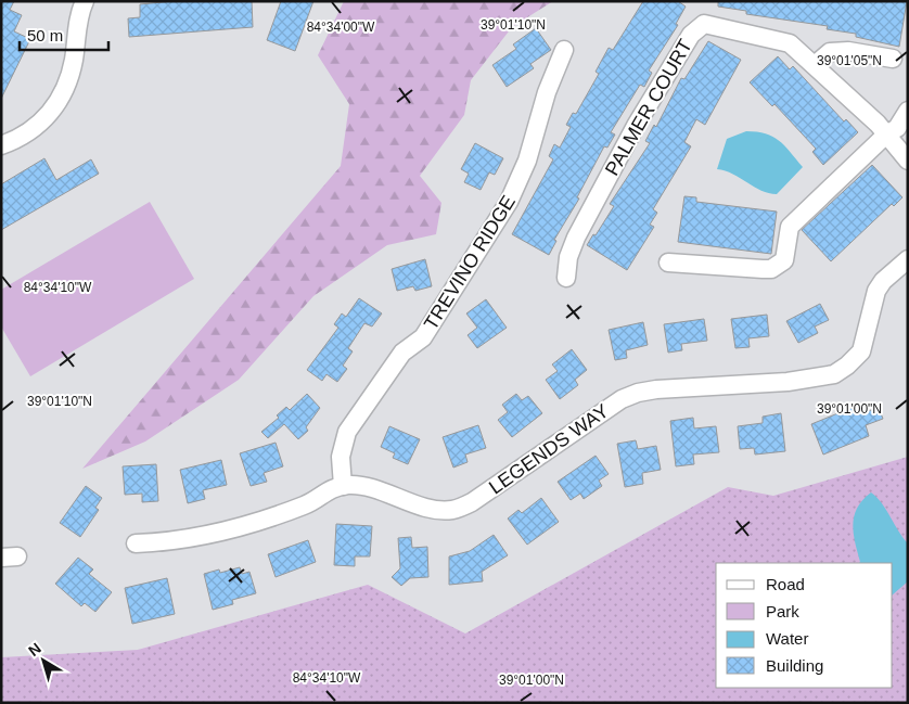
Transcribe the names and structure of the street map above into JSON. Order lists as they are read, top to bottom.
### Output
{
  "streets": {
    "street": ["PALMER COURT", "TREVINO RIDGE", "LEGENDS WAY"]
  },
  "crossings": [
    ["TREVINO RIDGE", "LEGENDS WAY"]
  ],
  "legend": [
    "Road",
    "Park",
    "Water",
    "Building"
  ],
  "scale_bar": "50 m",
  "north": "top left",
  "coordinates": [
    "39°01'10\"N",
    "84°34'00\"W",
    "39°01'05\"N",
    "84°34'10\"W",
    "39°01'00\"N"
  ]
}
